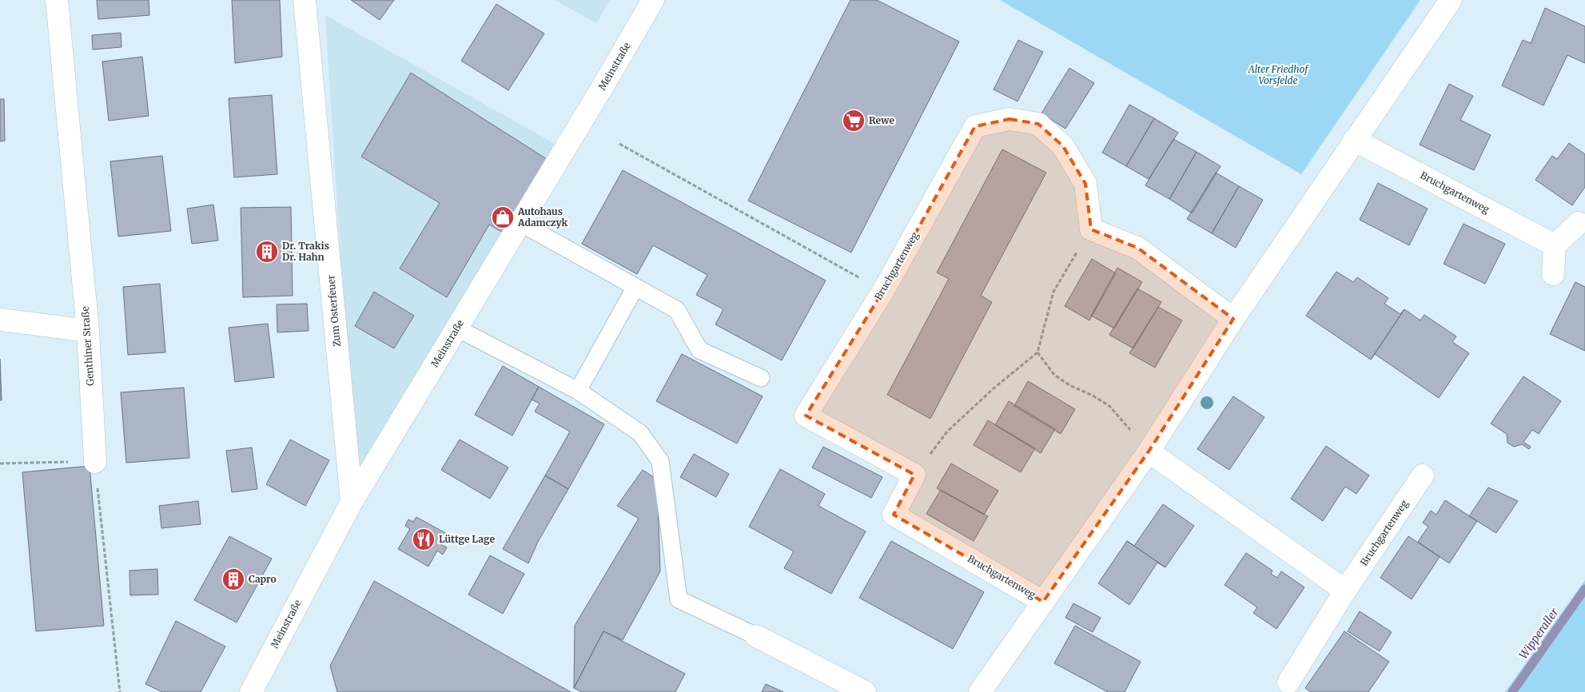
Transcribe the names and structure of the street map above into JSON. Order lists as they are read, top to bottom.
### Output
{
  "streets": {
    "street": [
      "Meinstraße",
      "Bruchgartenweg",
      "Zum Osterfeuer",
      "Genthiner Straße"
    ]
  },
  "crossings": [
    ["Meinstraße", "Zum Osterfeuer"]
  ],
  "water": ["Wipperaller"],
  "parks": ["Alter Friedhof Vorsfelde"],
  "places": {
    "supermarket": ["Rewe"],
    "shop": ["Autohaus Adamczyk"],
    "building": ["Dr. Trakis Dr. Hahn", "Capro"],
    "restaurant": ["Lüttge Lage"]
  }
}
